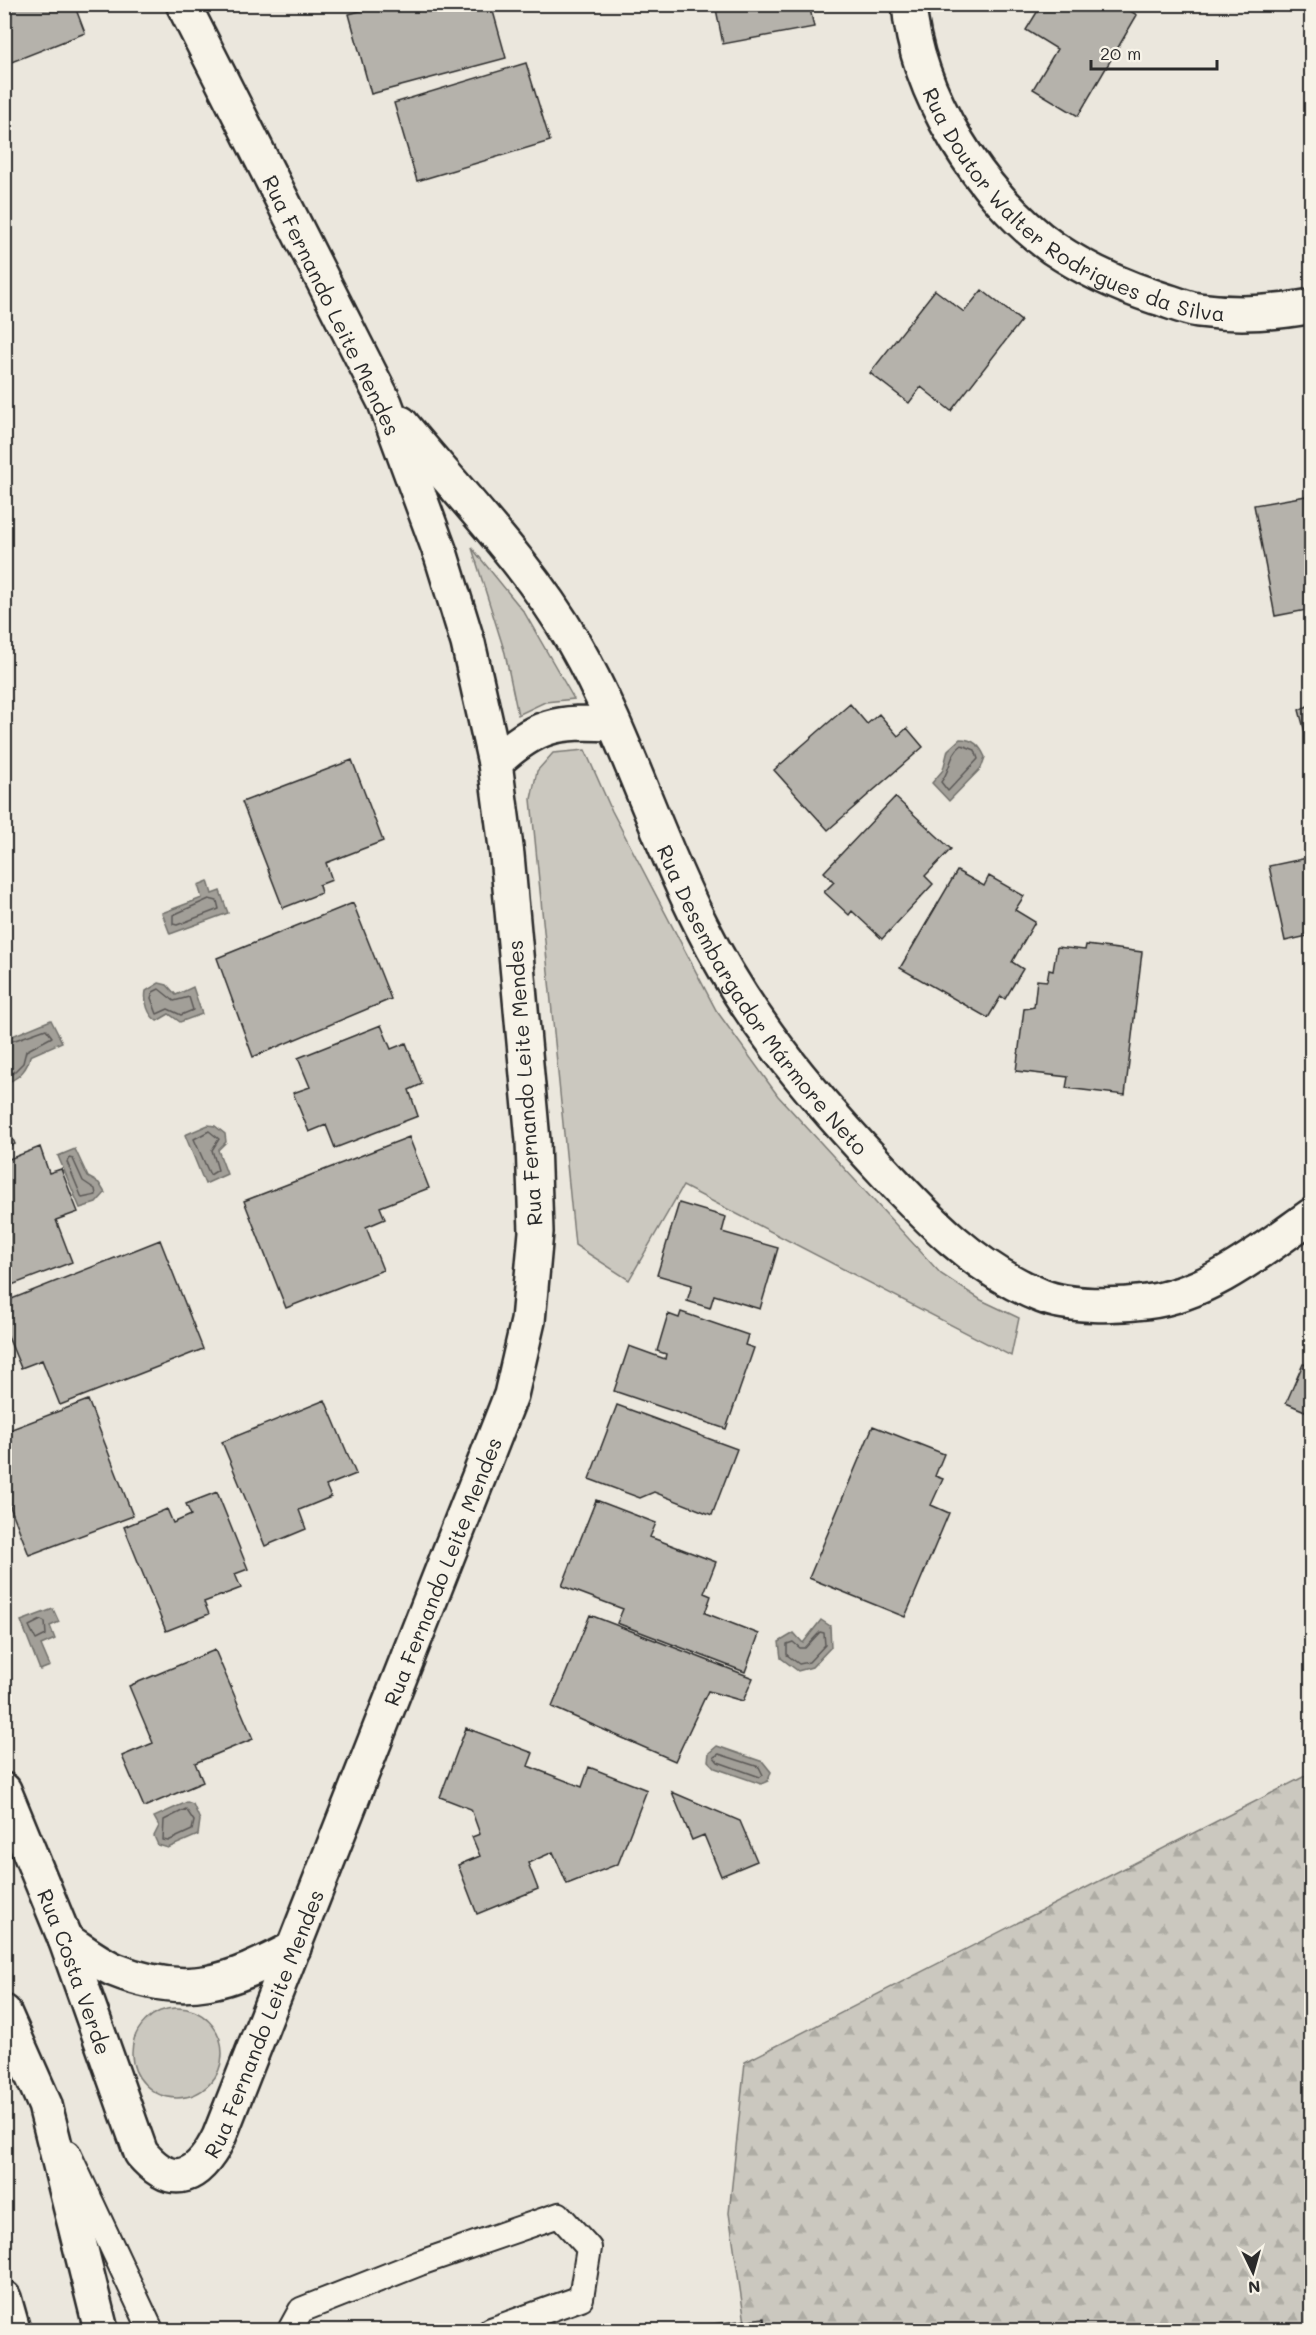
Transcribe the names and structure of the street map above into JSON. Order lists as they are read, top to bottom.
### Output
{
  "streets": {
    "street": [
      "Rua Doutor Walter Rodrigues da Silva",
      "Rua Fernando Leite Mendes",
      "Rua Desembargador Mármore Neto",
      "Rua Costa Verde"
    ]
  },
  "crossings": [
    ["Rua Fernando Leite Mendes", "Rua Desembargador Mármore Neto"],
    ["Rua Fernando Leite Mendes", "Rua Costa Verde"]
  ],
  "scale_bar": "20 m",
  "north": "bottom"
}
